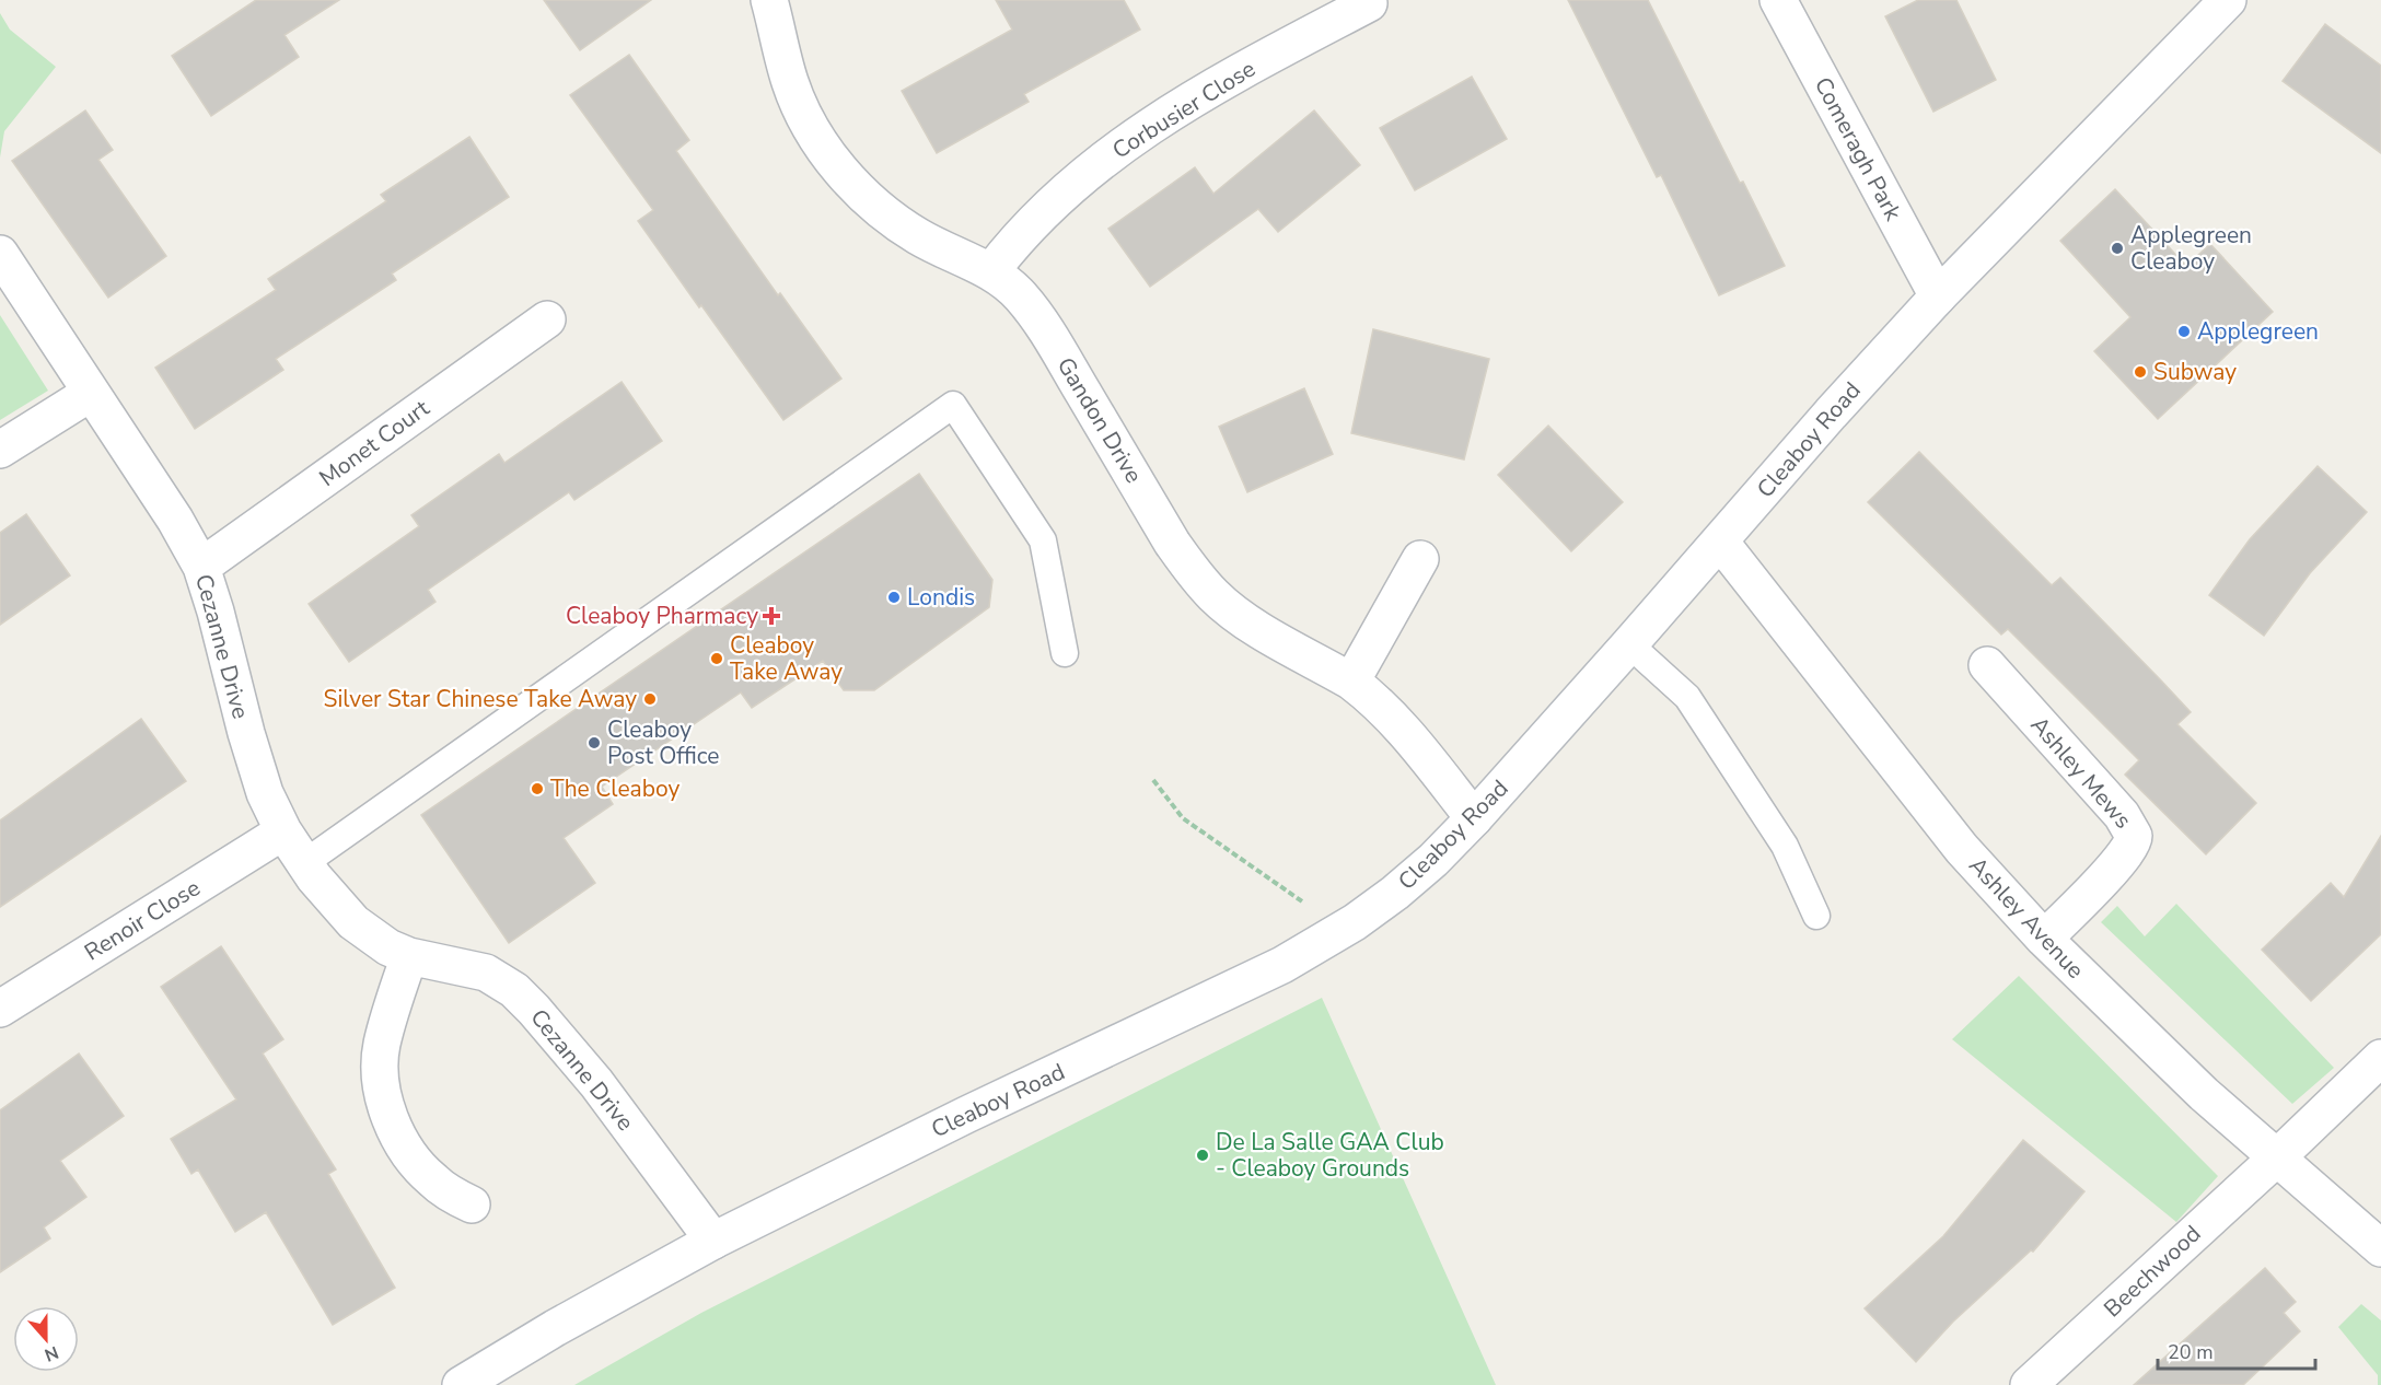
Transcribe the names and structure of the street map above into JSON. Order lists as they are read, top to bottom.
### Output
{
  "streets": {
    "street": [
      "Corbusier Close",
      "Comeragh Park",
      "Gandon Drive",
      "Cleaboy Road",
      "Monet Court",
      "Cezanne Drive",
      "Ashley Mews",
      "Ashley Avenue",
      "Renoir Close",
      "Beechwood"
    ]
  },
  "crossings": [
    ["Corbusier Close", "Gandon Drive"],
    ["Comeragh Park", "Cleaboy Road"],
    ["Gandon Drive", "Cleaboy Road"],
    ["Cleaboy Road", "Cezanne Drive"],
    ["Cleaboy Road", "Ashley Avenue"],
    ["Monet Court", "Cezanne Drive"],
    ["Cezanne Drive", "Renoir Close"],
    ["Ashley Mews", "Ashley Avenue"],
    ["Ashley Avenue", "Beechwood"]
  ],
  "places": {
    "other": [
      "Applegreen Cleaboy",
      "Applegreen",
      "Subway",
      "Londis",
      "Cleaboy Take Away",
      "Silver Star Chinese Take Away",
      "Cleaboy Post Office",
      "The Cleaboy",
      "De La Salle GAA Club - Cleaboy Grounds"
    ],
    "health": ["Cleaboy Pharmacy"]
  },
  "scale_bar": "20 m",
  "north": "bottom"
}
